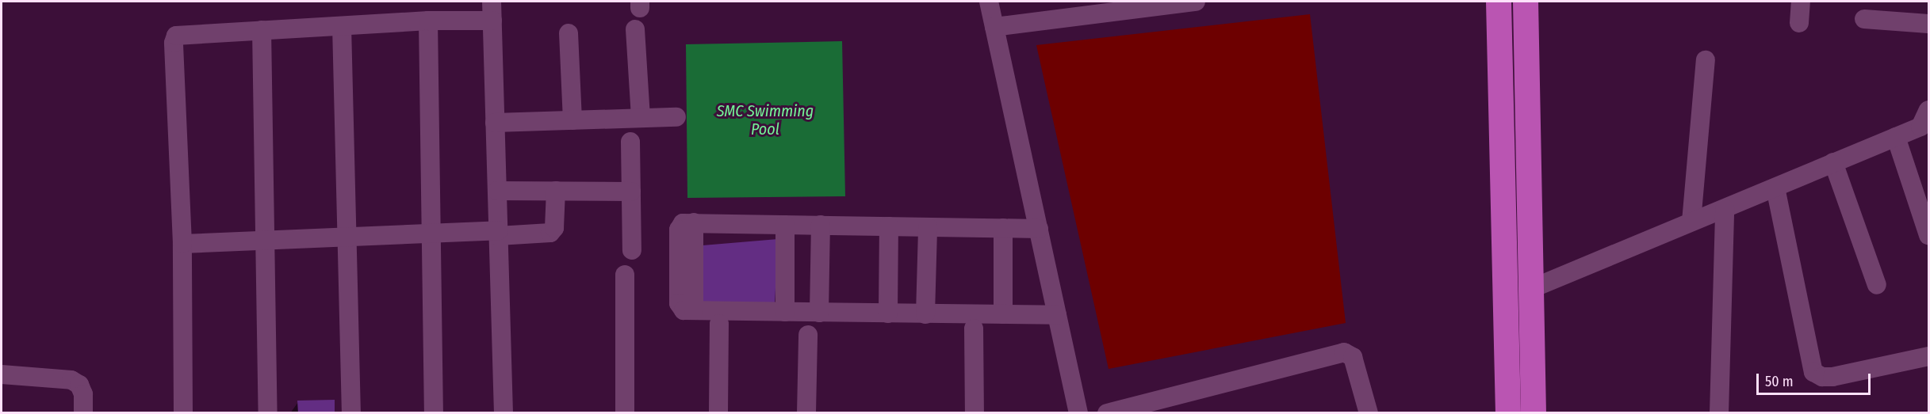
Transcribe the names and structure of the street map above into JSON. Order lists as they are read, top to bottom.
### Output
{
  "water": ["SMC Swimming Pool"],
  "scale_bar": "50 m"
}
